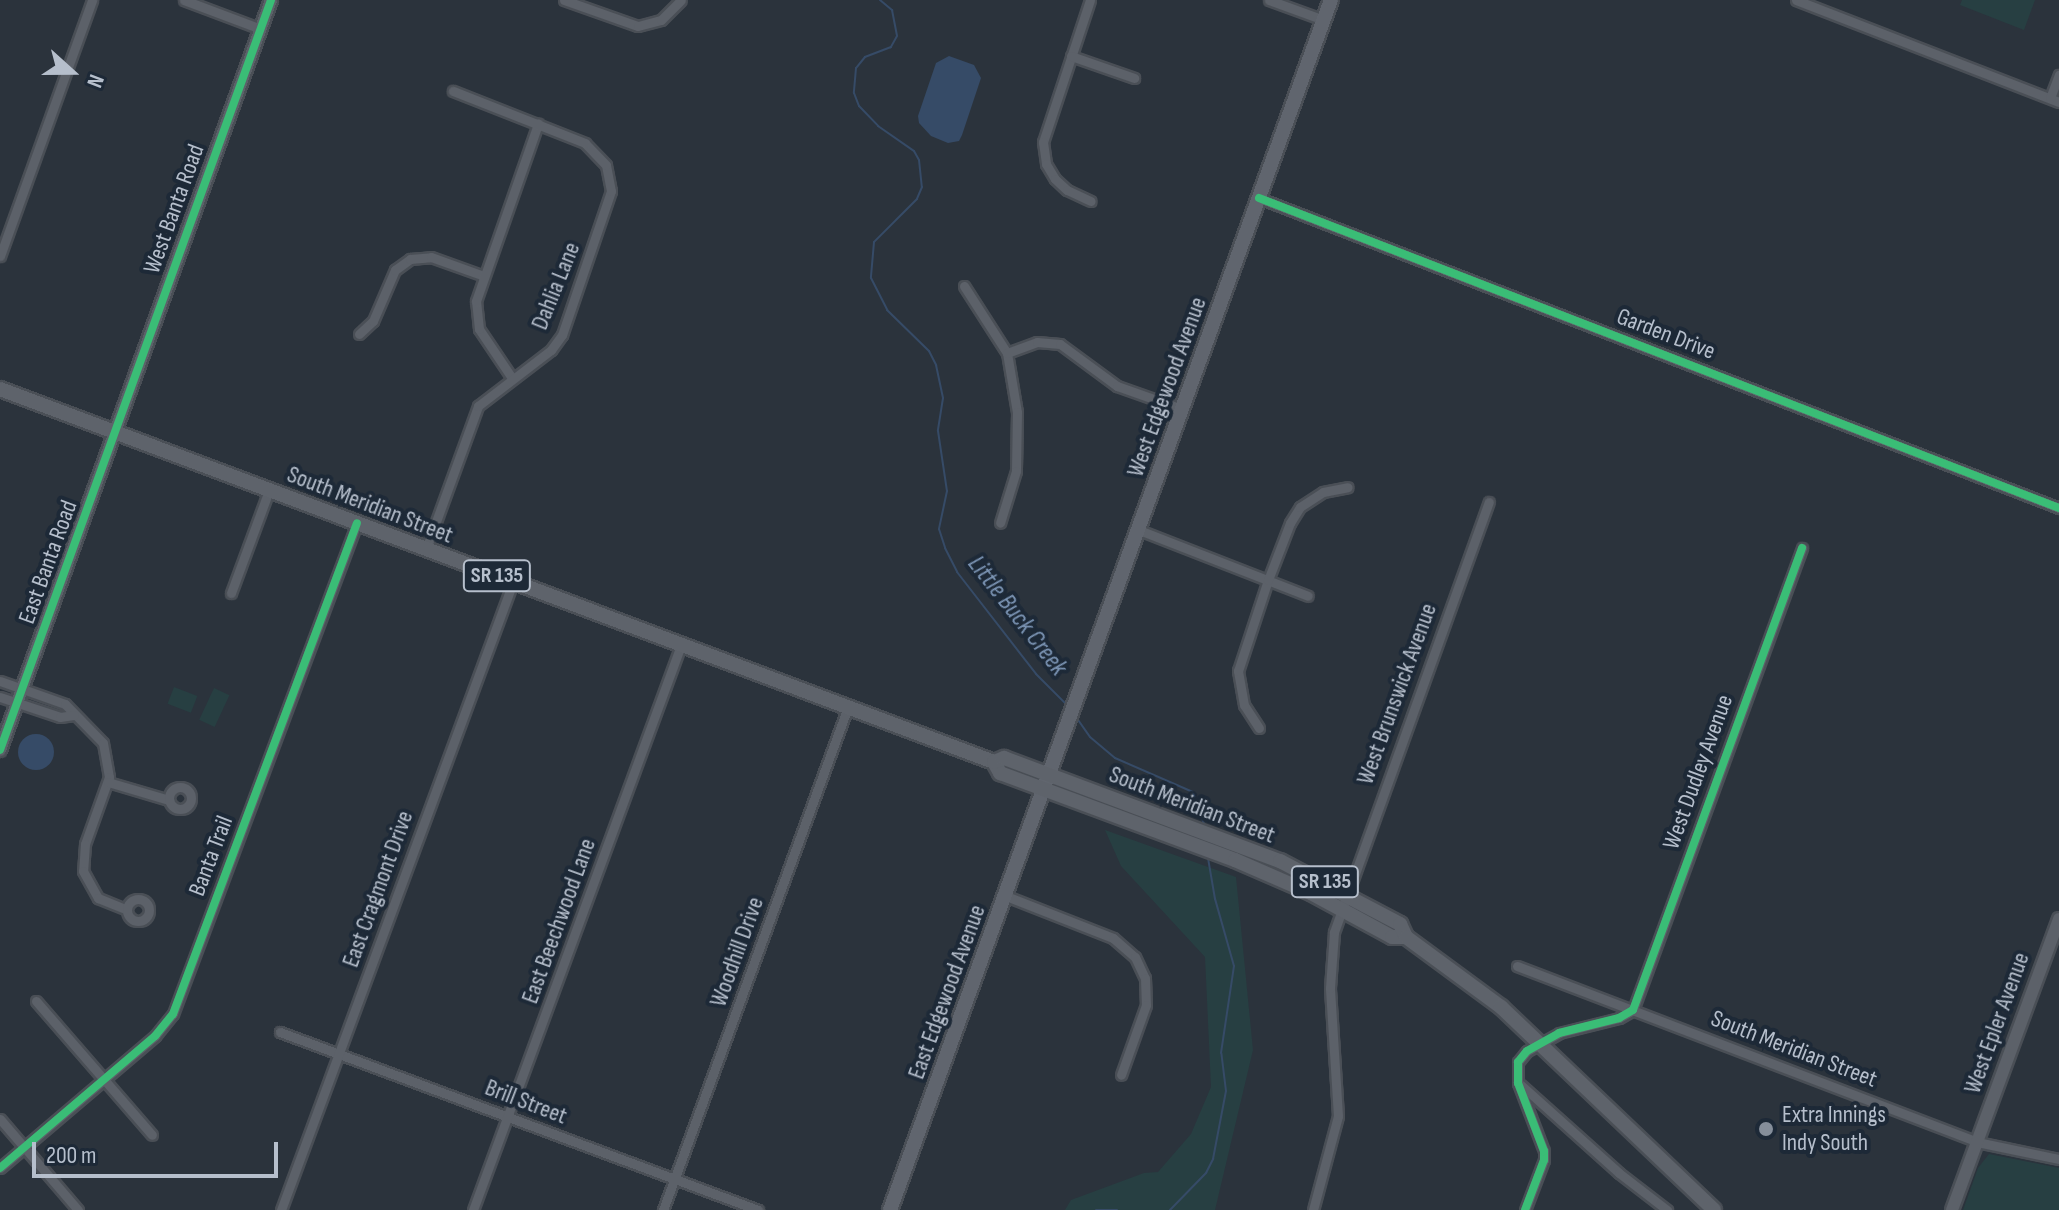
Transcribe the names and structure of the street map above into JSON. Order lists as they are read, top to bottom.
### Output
{
  "streets": {
    "main road": [
      "West Edgewood Avenue",
      "South Meridian Street",
      "SR 135",
      "East Edgewood Avenue"
    ],
    "street": [
      "West Banta Road",
      "Dahlia Lane",
      "Garden Drive",
      "East Banta Road",
      "West Brunswick Avenue",
      "West Dudley Avenue",
      "Banta Trail",
      "East Cragmont Drive",
      "East Beechwood Lane",
      "Woodhill Drive",
      "West Epler Avenue",
      "Brill Street"
    ]
  },
  "crossings": [
    ["West Banta Road", "South Meridian Street"],
    ["West Banta Road", "East Banta Road"],
    ["Dahlia Lane", "South Meridian Street"],
    ["Garden Drive", "West Edgewood Avenue"],
    ["West Edgewood Avenue", "South Meridian Street"],
    ["West Edgewood Avenue", "East Edgewood Avenue"],
    ["South Meridian Street", "East Banta Road"],
    ["South Meridian Street", "West Brunswick Avenue"],
    ["South Meridian Street", "West Dudley Avenue"],
    ["South Meridian Street", "Banta Trail"],
    ["South Meridian Street", "East Cragmont Drive"],
    ["South Meridian Street", "East Beechwood Lane"],
    ["South Meridian Street", "Woodhill Drive"],
    ["South Meridian Street", "East Edgewood Avenue"],
    ["South Meridian Street", "West Epler Avenue"],
    ["East Cragmont Drive", "Brill Street"],
    ["East Beechwood Lane", "Brill Street"],
    ["Woodhill Drive", "Brill Street"]
  ],
  "water": ["Little Buck Creek"],
  "places": ["Extra Innings Indy South"],
  "scale_bar": "200 m",
  "north": "right"
}
